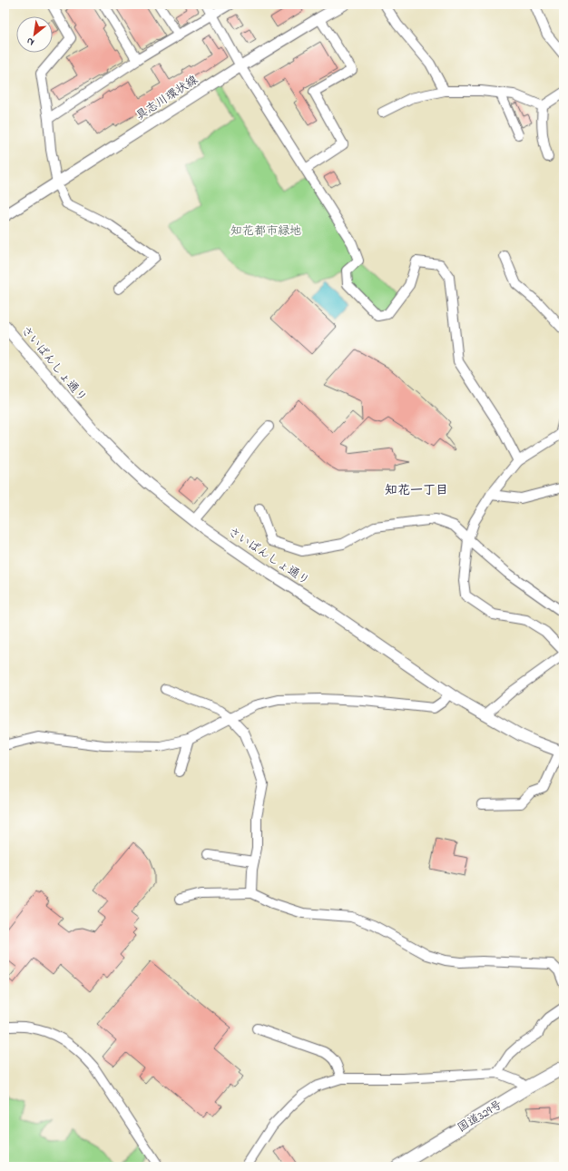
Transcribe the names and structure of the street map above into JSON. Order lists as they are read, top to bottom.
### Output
{
  "streets": {
    "highway": ["国道329号"],
    "main road": ["具志川環状線", "さいばんしょ通り"]
  },
  "districts": ["知花一丁目"],
  "parks": ["知花都市緑地"],
  "north": "bottom left"
}
